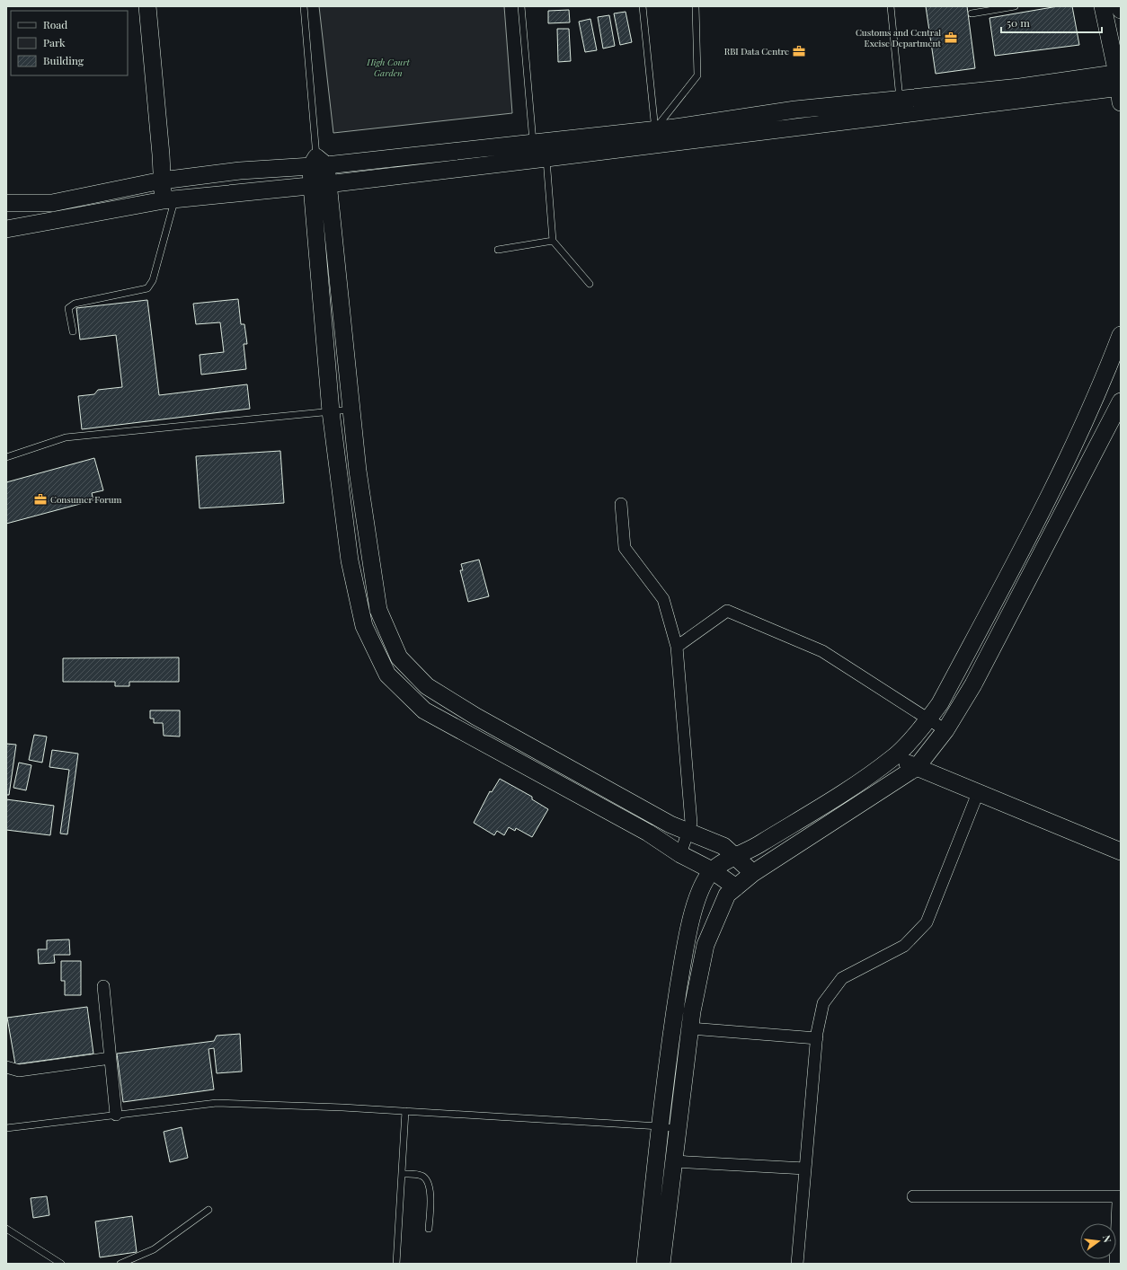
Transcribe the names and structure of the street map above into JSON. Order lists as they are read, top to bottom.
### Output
{
  "parks": ["High Court Garden"],
  "places": {
    "office": ["Customs and Central Excise Department", "RBI Data Centre", "Consumer Forum"]
  },
  "legend": ["Road", "Park", "Building"],
  "scale_bar": "50 m",
  "north": "right"
}
